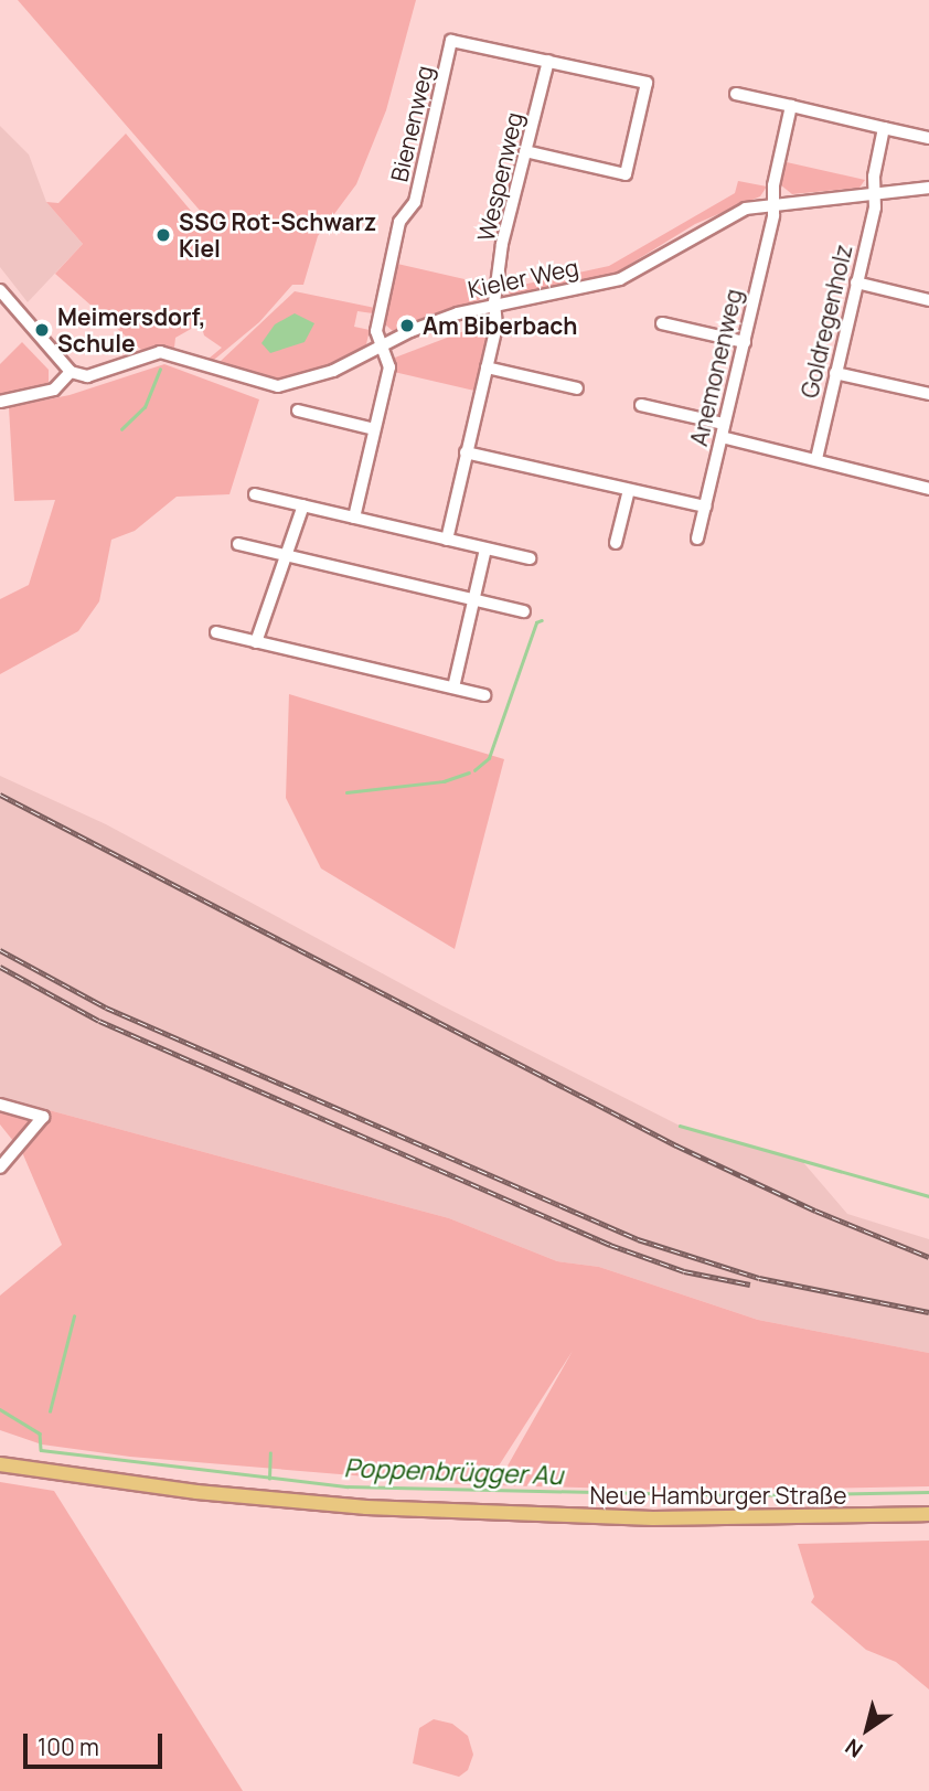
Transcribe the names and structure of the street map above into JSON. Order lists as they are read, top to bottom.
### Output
{
  "streets": {
    "main road": ["Neue Hamburger Straße"],
    "street": [
      "Bienenweg",
      "Wespenweg",
      "Kieler Weg",
      "Goldregenholz",
      "Anemonenweg"
    ]
  },
  "crossings": [
    ["Bienenweg", "Wespenweg"],
    ["Bienenweg", "Kieler Weg"],
    ["Wespenweg", "Kieler Weg"],
    ["Kieler Weg", "Goldregenholz"],
    ["Kieler Weg", "Anemonenweg"]
  ],
  "water": ["Poppenbrügger Au"],
  "places": ["SSG Rot-Schwarz Kiel", "Am Biberbach", "Meimersdorf, Schule"],
  "scale_bar": "100 m",
  "north": "bottom left"
}
